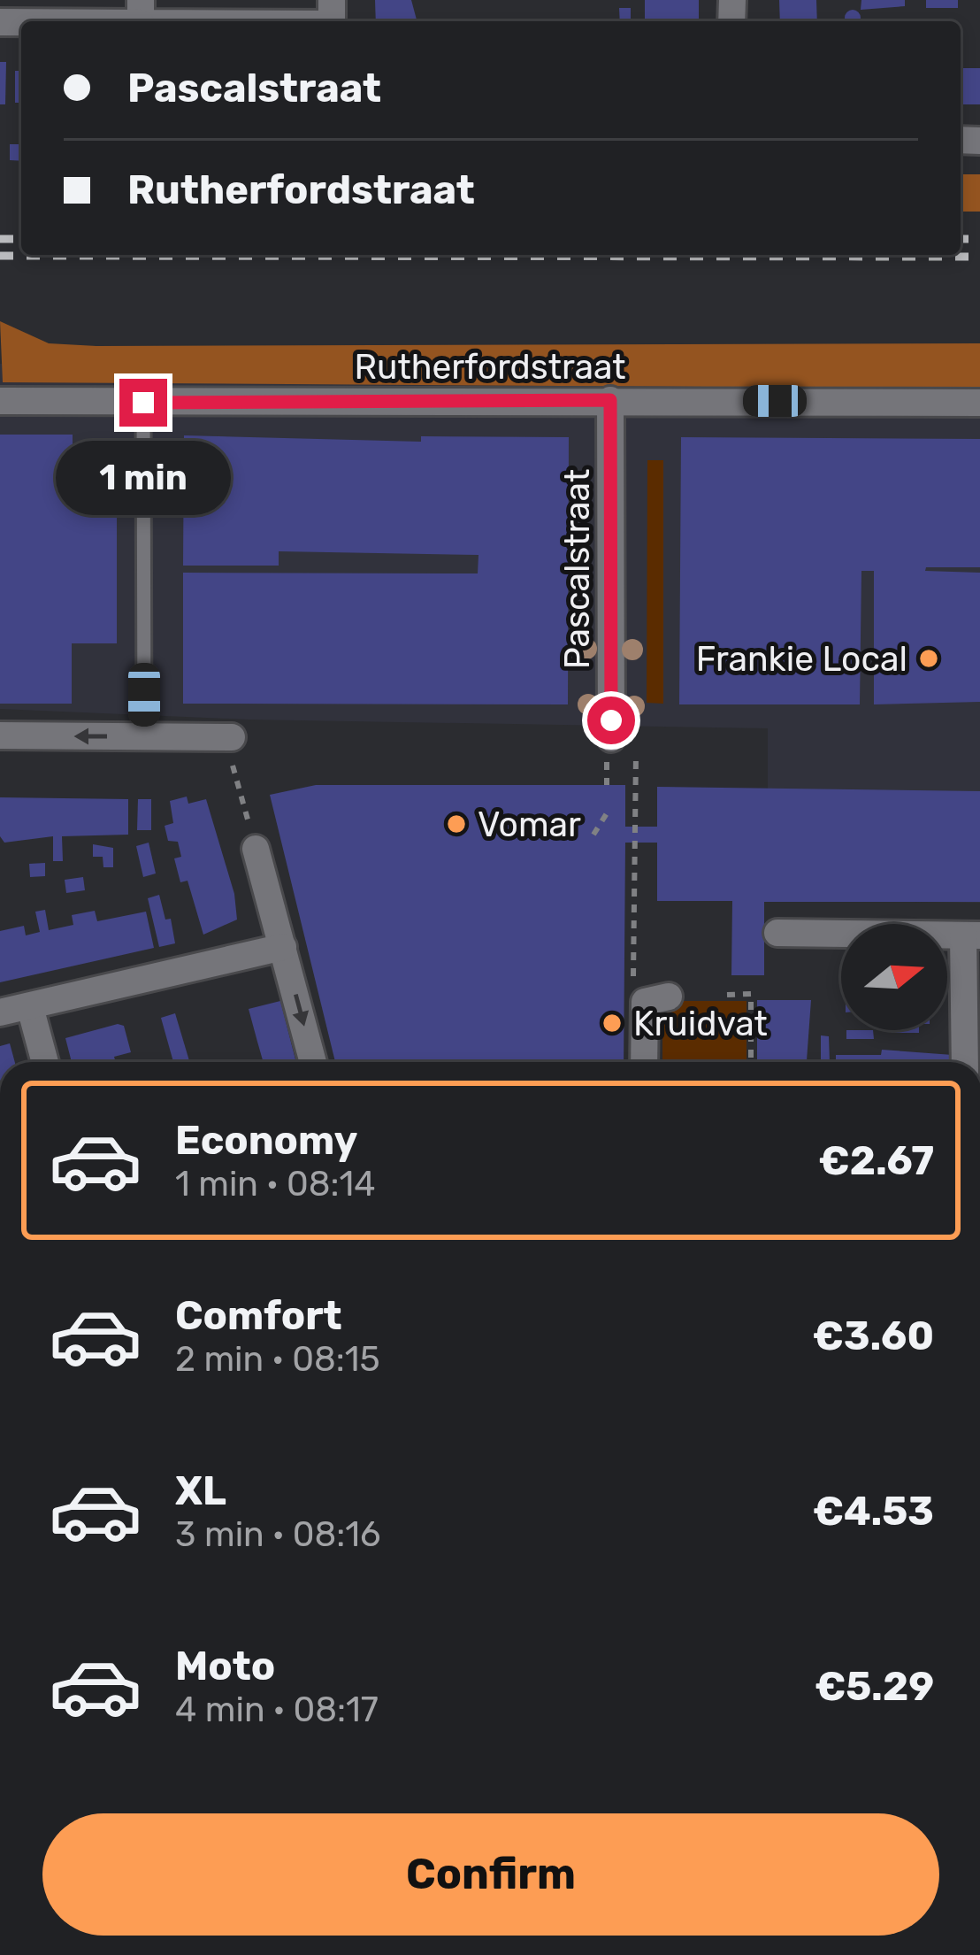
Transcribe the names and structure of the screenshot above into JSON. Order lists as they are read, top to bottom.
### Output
{
  "streets": {
    "street": ["Rutherfordstraat", "Pascalstraat"]
  },
  "crossings": [
    ["Rutherfordstraat", "Pascalstraat"]
  ],
  "places": ["Frankie Local", "Vomar", "Kruidvat"],
  "north": "right",
  "page": {
    "banner": ["Pascalstraat", "Rutherfordstraat"],
    "bubble": "1 min",
    "list": [
      {
        "name": "Economy",
        "note": "1 min · 08:14",
        "value": "€2.67"
      },
      {
        "name": "Comfort",
        "note": "2 min · 08:15",
        "value": "€3.60"
      },
      {
        "name": "XL",
        "note": "3 min · 08:16",
        "value": "€4.53"
      },
      {
        "name": "Moto",
        "note": "4 min · 08:17",
        "value": "€5.29"
      }
    ],
    "buttons": "Confirm"
  }
}
